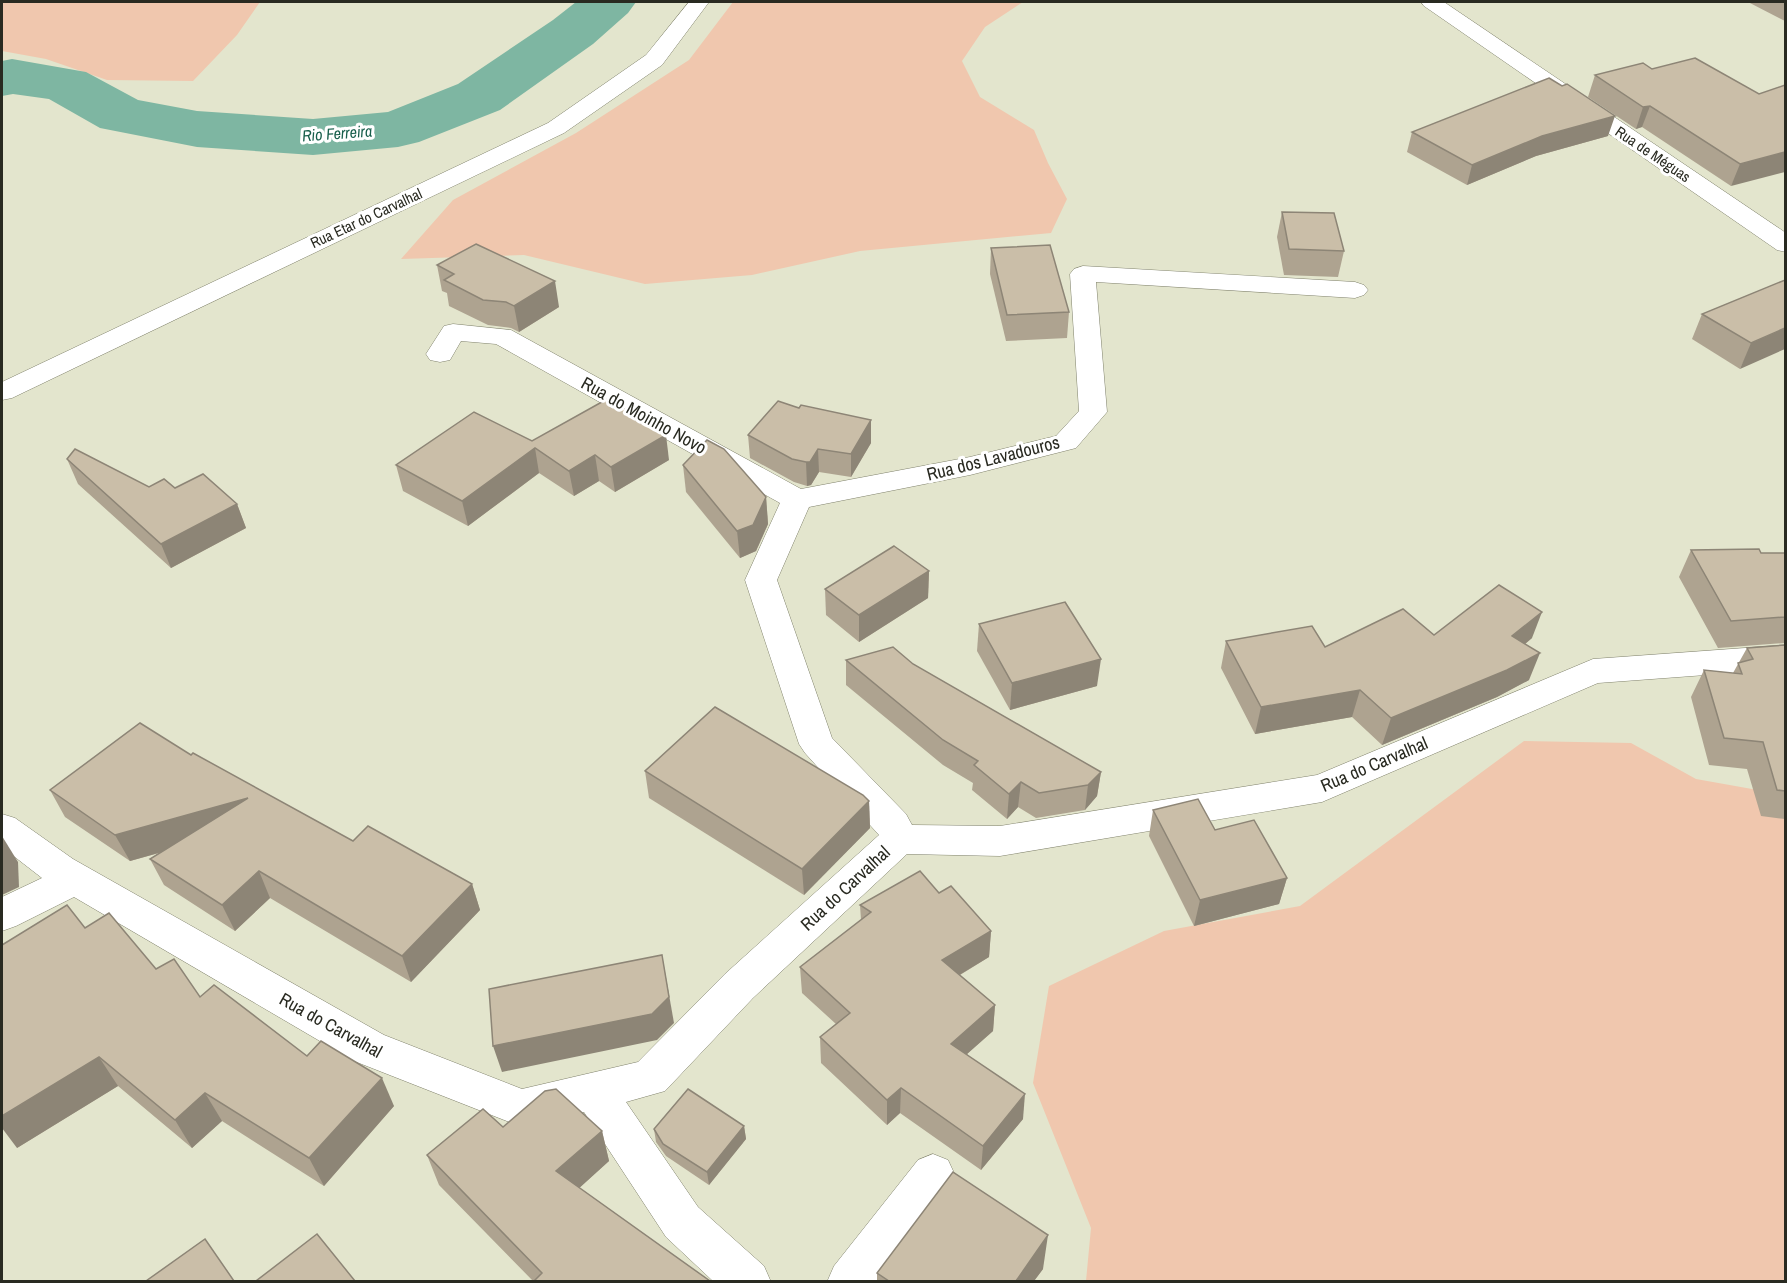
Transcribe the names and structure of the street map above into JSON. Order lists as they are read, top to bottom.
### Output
{
  "streets": {
    "street": [
      "Rua de Méguas",
      "Rua Etar do Carvalhal",
      "Rua do Moinho Novo",
      "Rua dos Lavadouros",
      "Rua do Carvalhal"
    ]
  },
  "crossings": [
    ["Rua do Moinho Novo", "Rua dos Lavadouros"]
  ],
  "water": ["Rio Ferreira"]
}
